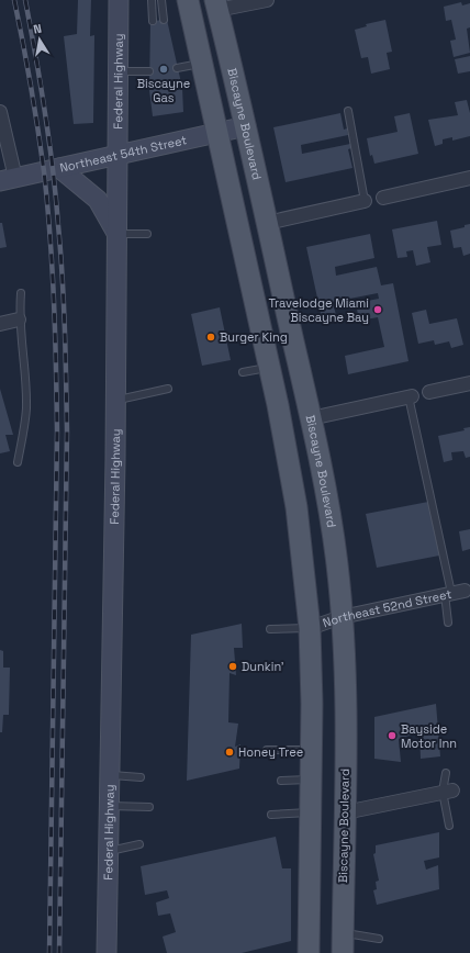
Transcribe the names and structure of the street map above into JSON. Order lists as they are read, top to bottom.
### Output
{
  "streets": {
    "main road": ["Biscayne Boulevard"],
    "street": ["Federal Highway", "Northeast 54th Street", "Northeast 52nd Street"]
  },
  "crossings": [
    ["Federal Highway", "Northeast 54th Street"],
    ["Biscayne Boulevard", "Northeast 54th Street"],
    ["Biscayne Boulevard", "Northeast 52nd Street"]
  ],
  "places": [
    "Biscayne Gas",
    "Travelodge Miami Biscayne Bay",
    "Burger King",
    "Dunkin'",
    "Bayside Motor Inn",
    "Honey Tree"
  ],
  "north": "top"
}
